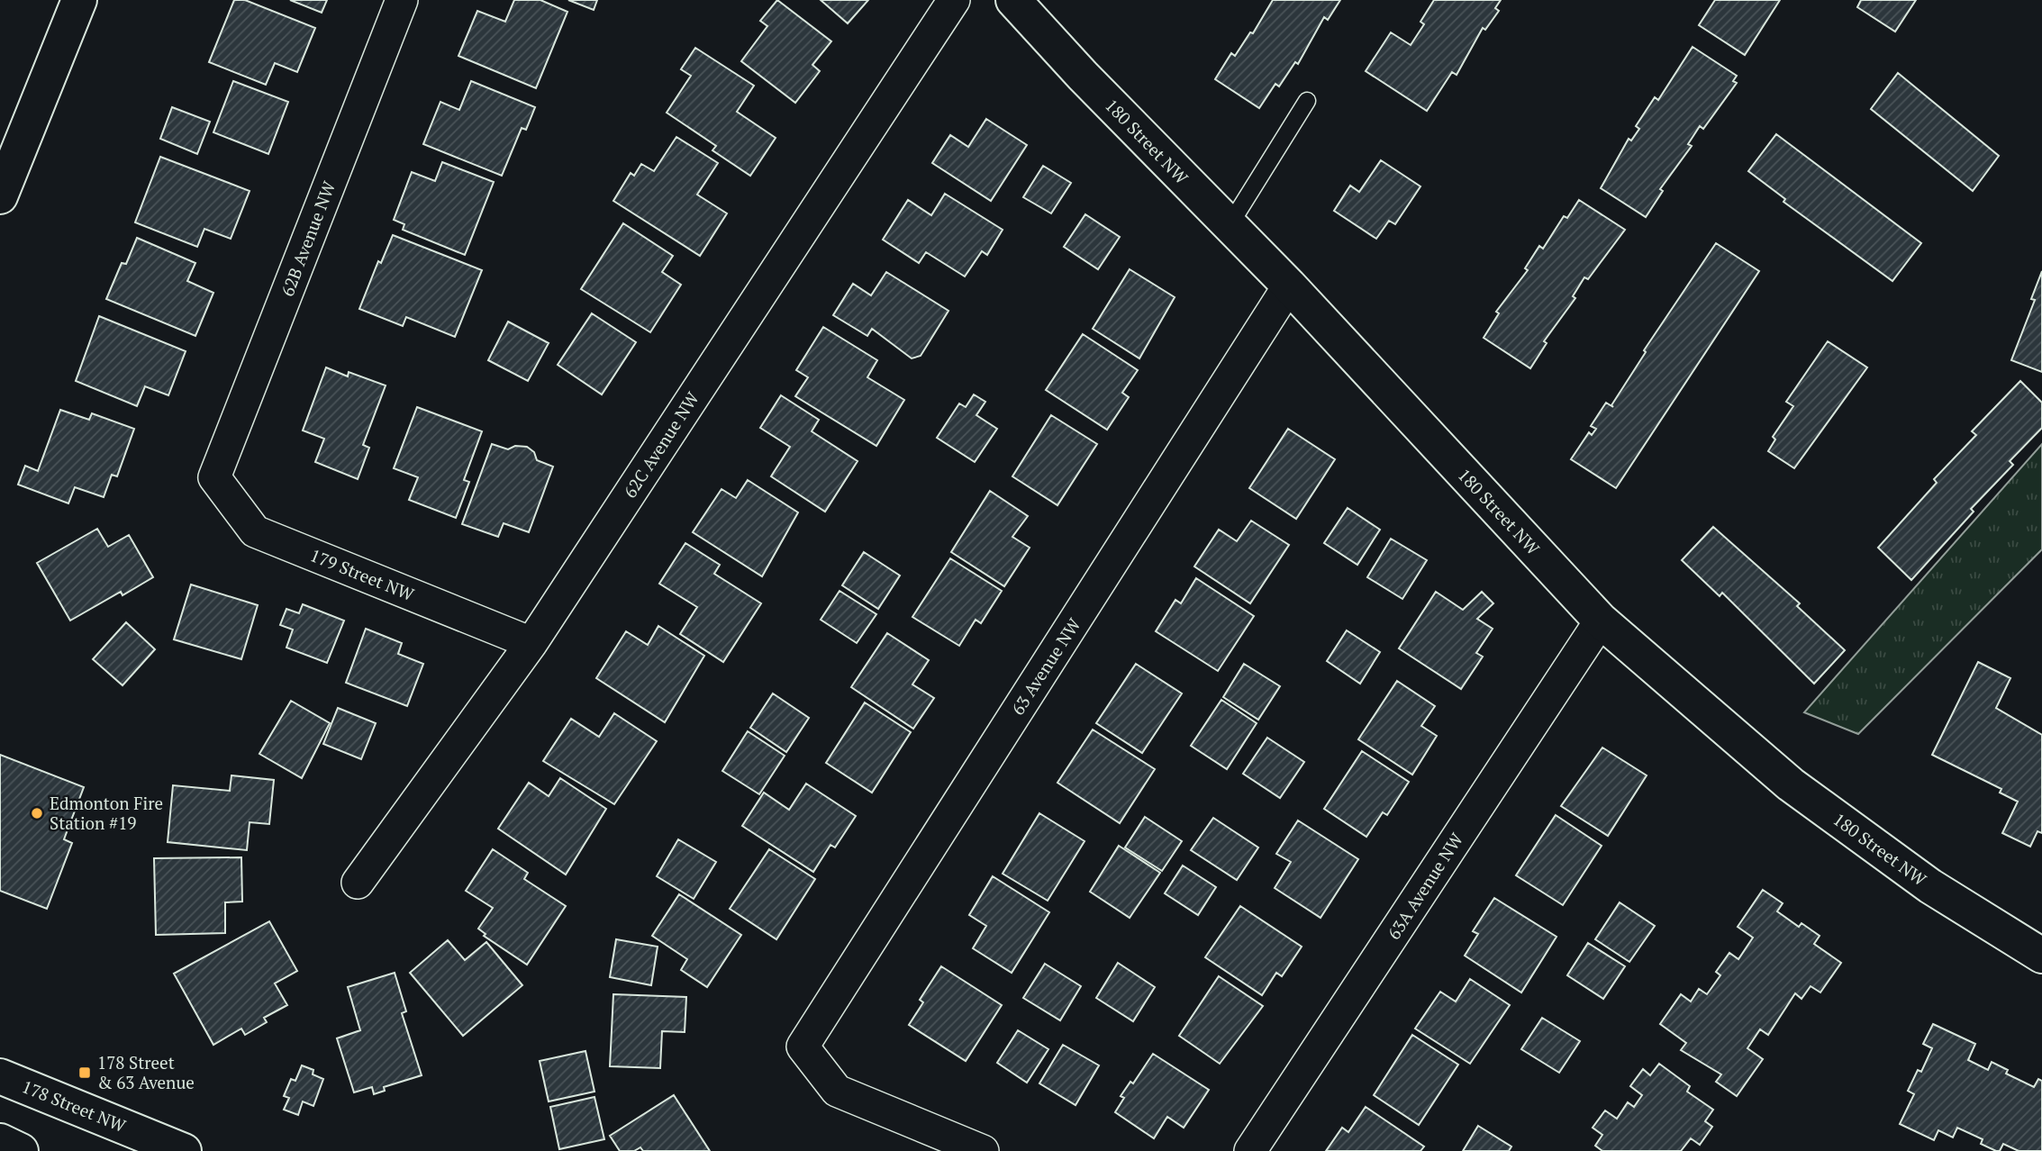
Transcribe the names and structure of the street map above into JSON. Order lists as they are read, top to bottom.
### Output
{
  "streets": {
    "street": [
      "180 Street NW",
      "62B Avenue NW",
      "62C Avenue NW",
      "179 Street NW",
      "63 Avenue NW",
      "63A Avenue NW",
      "178 Street NW"
    ]
  },
  "crossings": [
    ["180 Street NW", "63 Avenue NW"],
    ["180 Street NW", "63A Avenue NW"],
    ["62B Avenue NW", "179 Street NW"],
    ["62C Avenue NW", "179 Street NW"]
  ],
  "places": {
    "other": ["Edmonton Fire Station #19"],
    "transit": ["178 Street & 63 Avenue"]
  }
}
